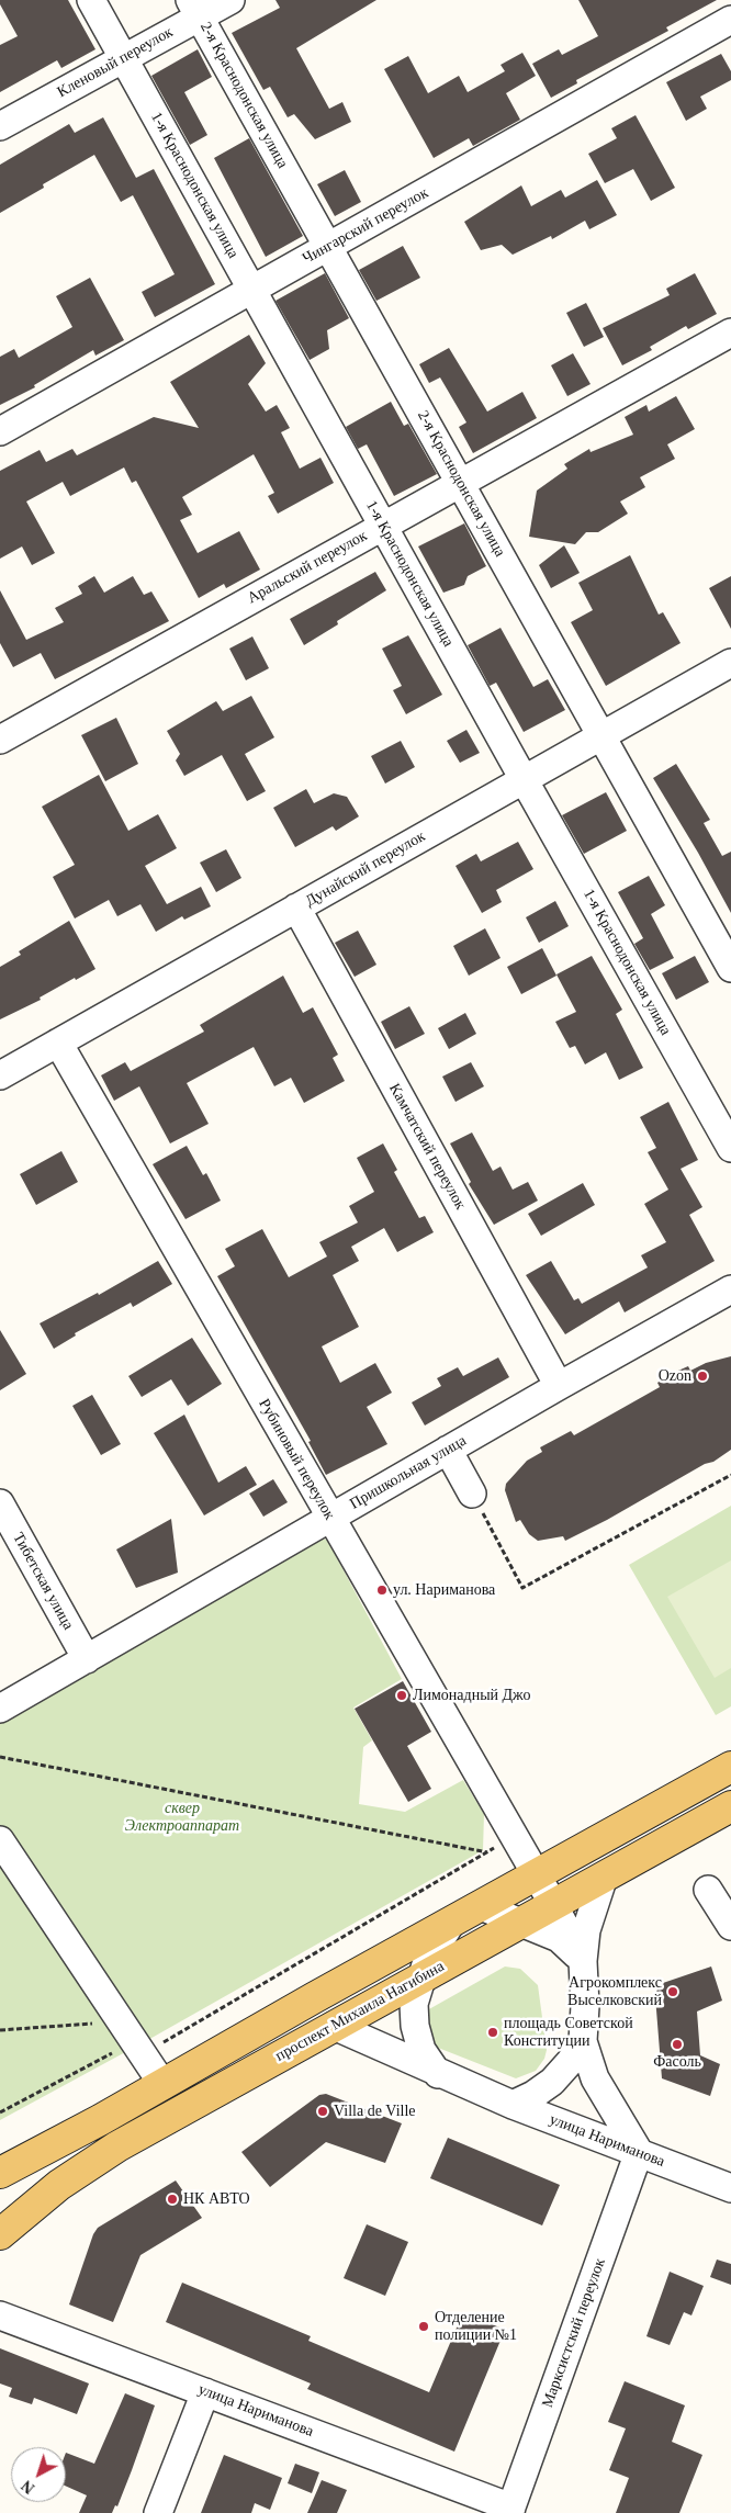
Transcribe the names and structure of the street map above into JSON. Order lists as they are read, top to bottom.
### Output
{
  "streets": {
    "main road": ["проспект Михаила Нагибина"],
    "street": [
      "Кленовый переулок",
      "2-я Краснодонская улица",
      "1-я Краснодонская улица",
      "Чингарский переулок",
      "Аральский переулок",
      "Дунайский переулок",
      "Камчатский переулок",
      "Рубиновый переулок",
      "Пришкольная улица",
      "Тибетская улица",
      "улица Нариманова",
      "Марксистский переулок"
    ]
  },
  "crossings": [
    ["Кленовый переулок", "2-я Краснодонская улица"],
    ["Кленовый переулок", "1-я Краснодонская улица"],
    ["2-я Краснодонская улица", "Чингарский переулок"],
    ["2-я Краснодонская улица", "Аральский переулок"],
    ["2-я Краснодонская улица", "Дунайский переулок"],
    ["1-я Краснодонская улица", "Чингарский переулок"],
    ["1-я Краснодонская улица", "Аральский переулок"],
    ["1-я Краснодонская улица", "Дунайский переулок"],
    ["Дунайский переулок", "Камчатский переулок"],
    ["Дунайский переулок", "Рубиновый переулок"],
    ["Камчатский переулок", "Пришкольная улица"],
    ["Рубиновый переулок", "Пришкольная улица"],
    ["Пришкольная улица", "Тибетская улица"],
    ["проспект Михаила Нагибина", "улица Нариманова"],
    ["улица Нариманова", "Марксистский переулок"]
  ],
  "parks": ["cквер Электроаппарат"],
  "places": [
    "Ozon",
    "ул. Нариманова",
    "Лимонадный Джо",
    "Агрокомплекс Выселковский",
    "площадь Советской Конституции",
    "Фасоль",
    "Villa de Ville",
    "НК АВТО",
    "Отделение полиции №1"
  ],
  "north": "bottom left"
}
